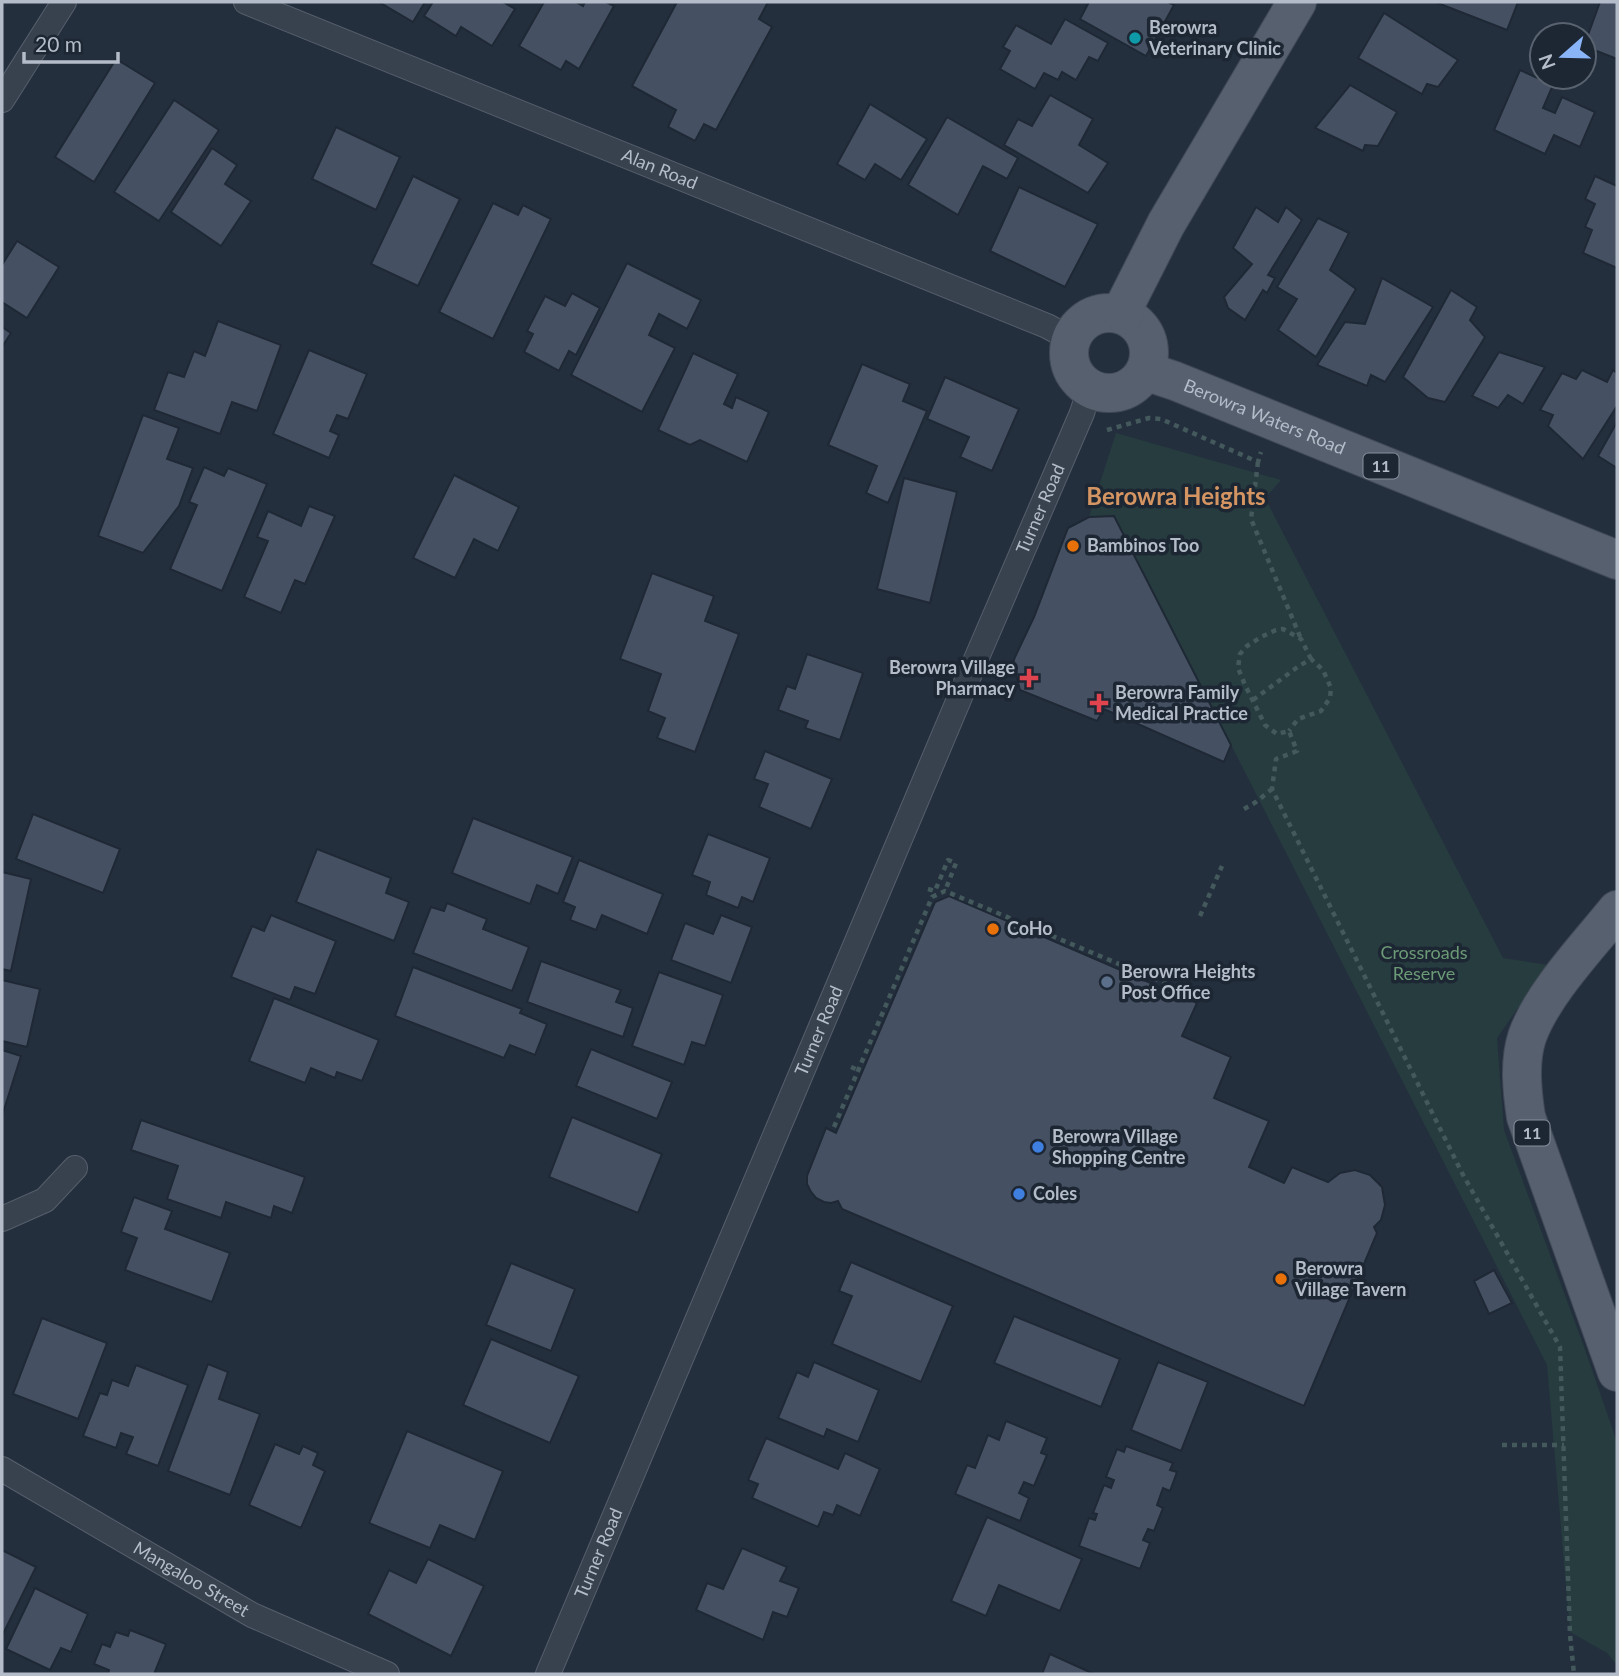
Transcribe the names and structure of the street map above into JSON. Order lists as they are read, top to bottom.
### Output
{
  "streets": {
    "main road": ["Berowra Waters Road", "11"],
    "street": ["Alan Road", "Turner Road", "Mangaloo Street"]
  },
  "crossings": [
    ["Alan Road", "Berowra Waters Road"],
    ["Alan Road", "Turner Road"],
    ["Berowra Waters Road", "Turner Road"]
  ],
  "districts": ["Berowra Heights"],
  "parks": ["Crossroads Reserve"],
  "places": {
    "other": [
      "Berowra Veterinary Clinic",
      "Bambinos Too",
      "CoHo",
      "Berowra Heights Post Office",
      "Berowra Village Shopping Centre",
      "Coles",
      "Berowra Village Tavern"
    ],
    "health": ["Berowra Village Pharmacy", "Berowra Family Medical Practice"]
  },
  "scale_bar": "20 m",
  "north": "left"
}
